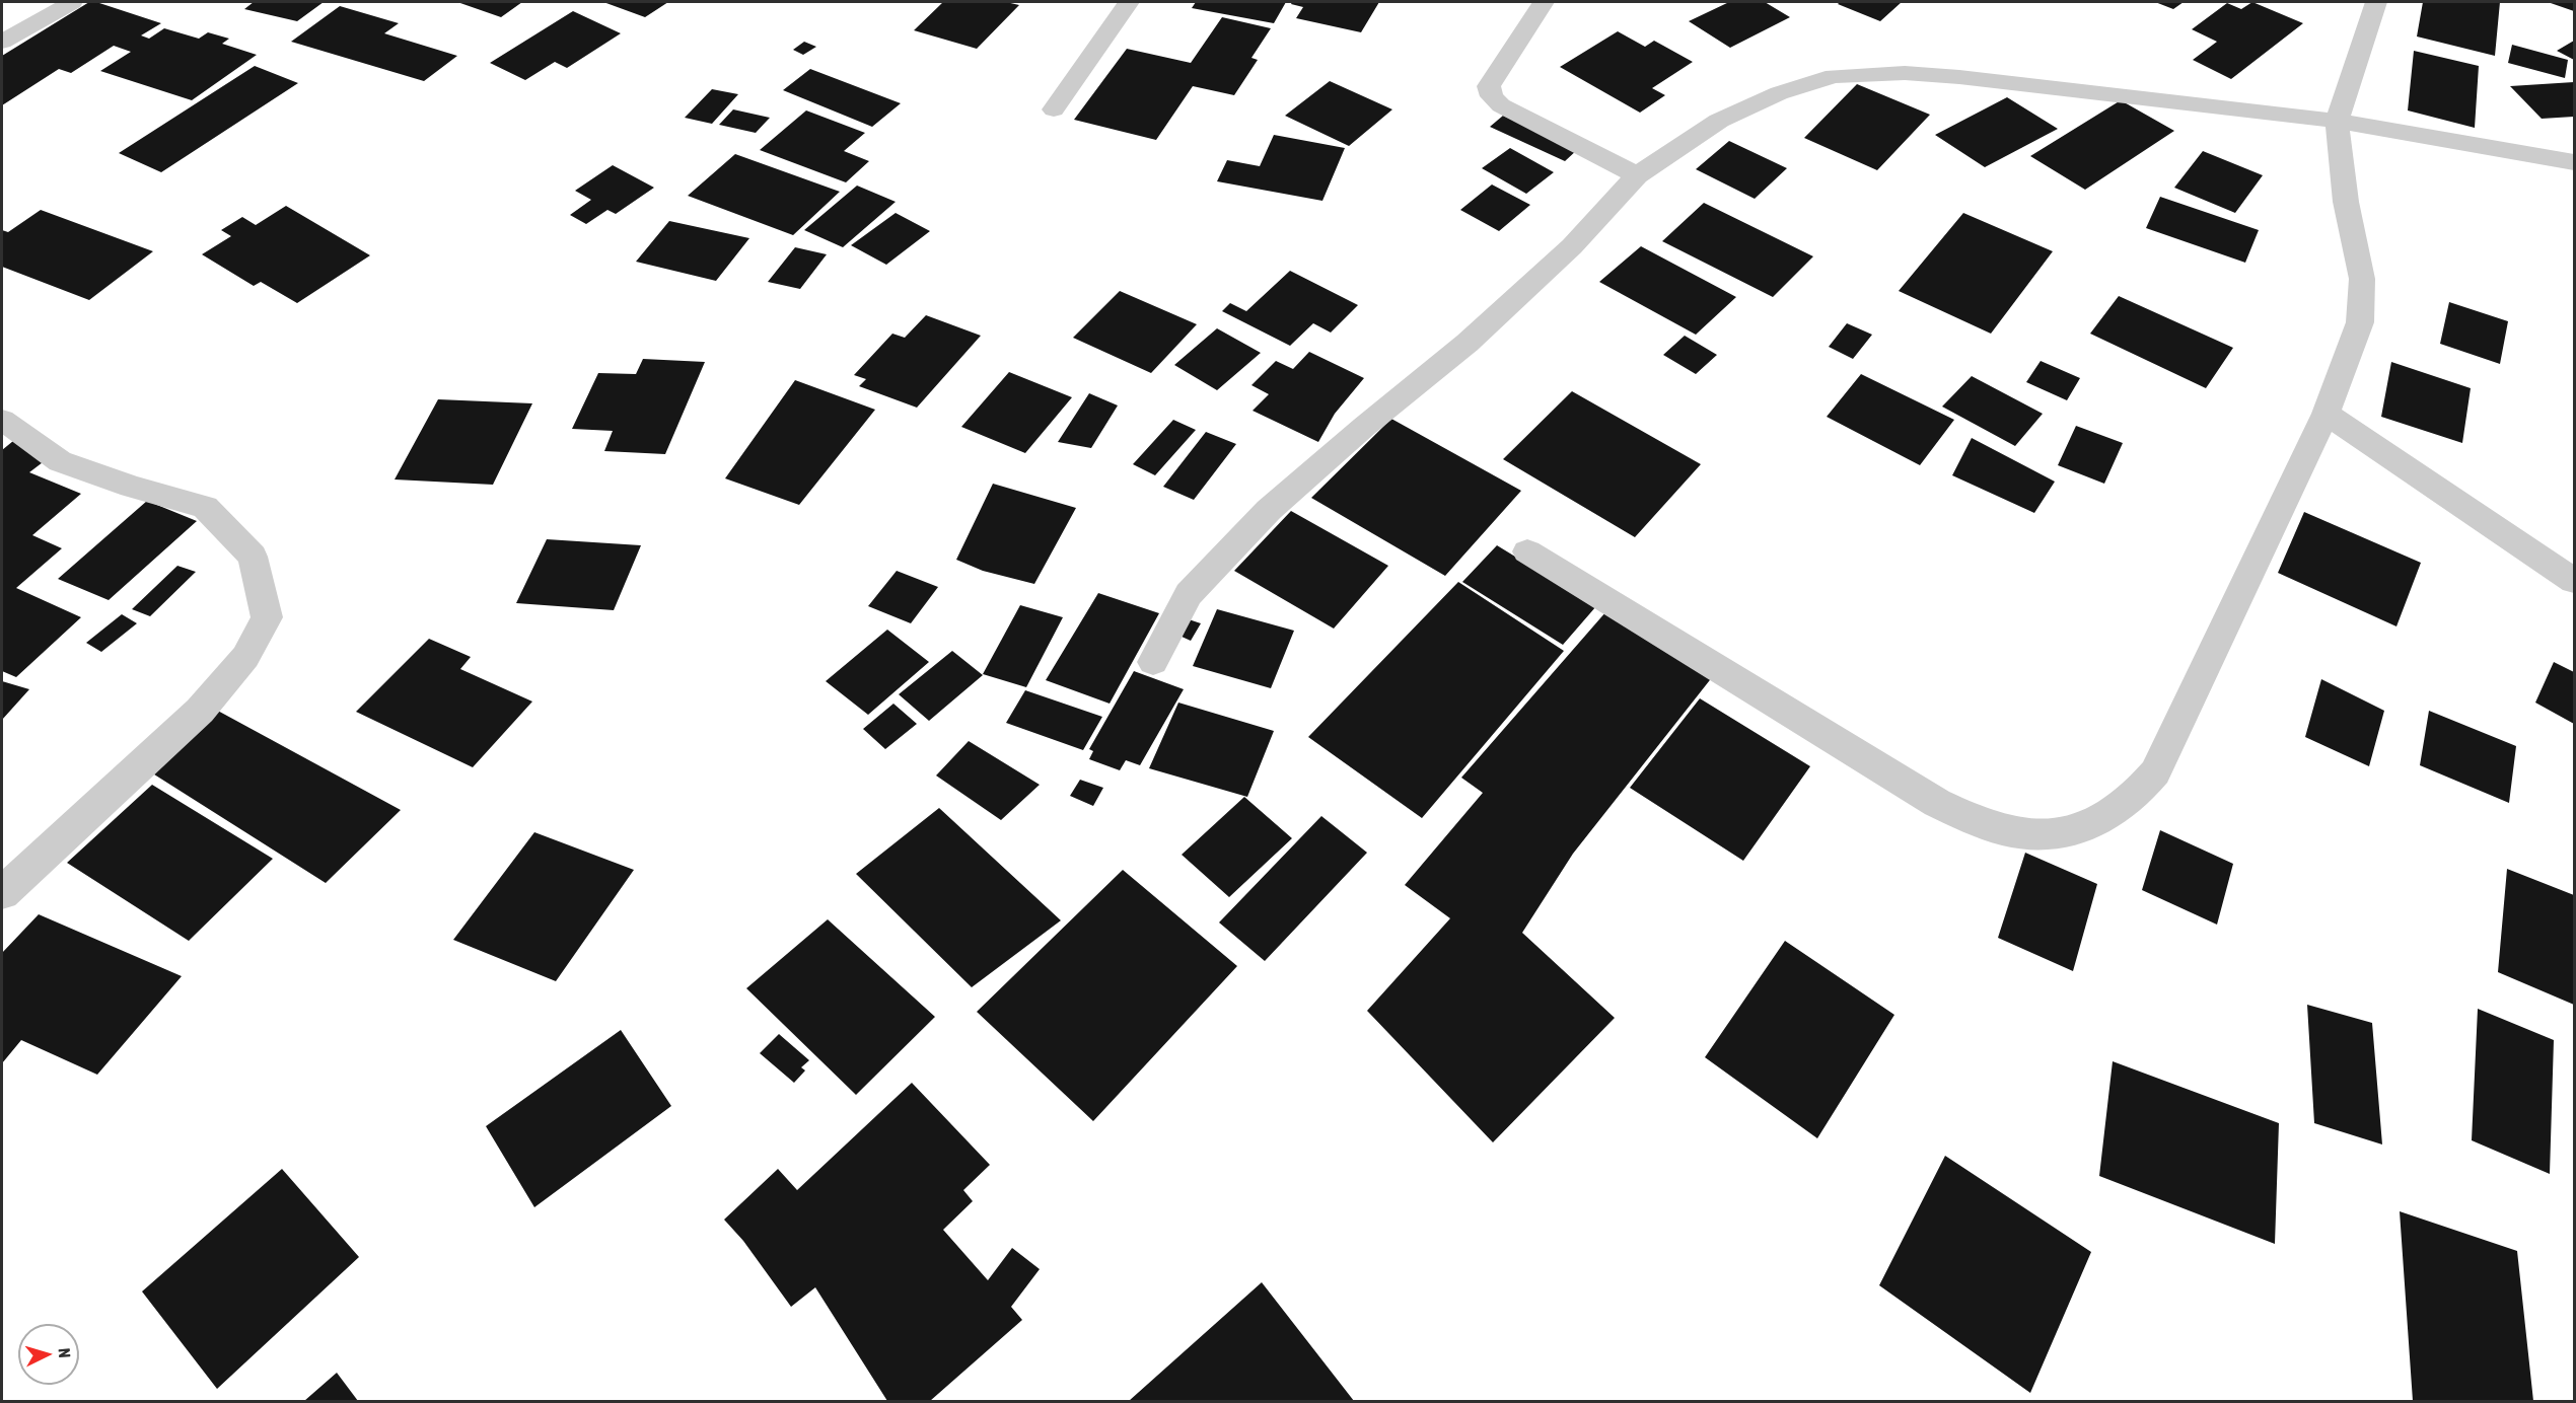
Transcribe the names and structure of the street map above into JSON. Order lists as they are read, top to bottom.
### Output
{
  "north": "right"
}
